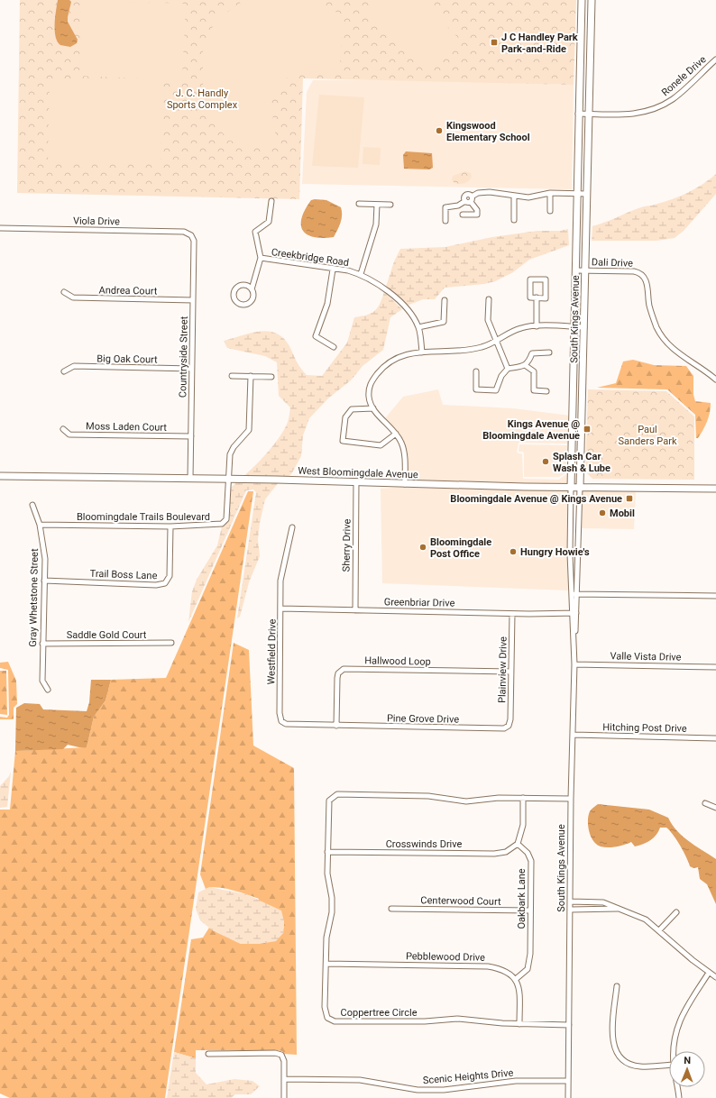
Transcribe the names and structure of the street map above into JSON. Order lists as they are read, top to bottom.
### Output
{
  "streets": {
    "main road": ["South Kings Avenue", "West Bloomingdale Avenue"],
    "street": [
      "Ronele Drive",
      "Viola Drive",
      "Creekbridge Road",
      "Dali Drive",
      "Andrea Court",
      "Countryside Street",
      "Big Oak Court",
      "Moss Laden Court",
      "Bloomingdale Trails Boulevard",
      "Sherry Drive",
      "Trail Boss Lane",
      "Gray Whetstone Street",
      "Greenbriar Drive",
      "Saddle Gold Court",
      "Westfield Drive",
      "Valle Vista Drive",
      "Hallwood Loop",
      "Plainview Drive",
      "Pine Grove Drive",
      "Hitching Post Drive",
      "Crosswinds Drive",
      "Oakbark Lane",
      "Centerwood Court",
      "Pebblewood Drive",
      "Coppertree Circle",
      "Scenic Heights Drive"
    ]
  },
  "crossings": [
    ["Ronele Drive", "South Kings Avenue"],
    ["Viola Drive", "Countryside Street"],
    ["Dali Drive", "South Kings Avenue"],
    ["Andrea Court", "Countryside Street"],
    ["South Kings Avenue", "West Bloomingdale Avenue"],
    ["South Kings Avenue", "Greenbriar Drive"],
    ["South Kings Avenue", "Valle Vista Drive"],
    ["South Kings Avenue", "Hitching Post Drive"],
    ["South Kings Avenue", "Coppertree Circle"],
    ["South Kings Avenue", "Scenic Heights Drive"],
    ["Countryside Street", "Big Oak Court"],
    ["Countryside Street", "Moss Laden Court"],
    ["Countryside Street", "West Bloomingdale Avenue"],
    ["West Bloomingdale Avenue", "Bloomingdale Trails Boulevard"],
    ["West Bloomingdale Avenue", "Sherry Drive"],
    ["Bloomingdale Trails Boulevard", "Trail Boss Lane"],
    ["Bloomingdale Trails Boulevard", "Gray Whetstone Street"],
    ["Sherry Drive", "Greenbriar Drive"],
    ["Trail Boss Lane", "Gray Whetstone Street"],
    ["Gray Whetstone Street", "Saddle Gold Court"],
    ["Greenbriar Drive", "Westfield Drive"],
    ["Greenbriar Drive", "Plainview Drive"],
    ["Westfield Drive", "Hallwood Loop"],
    ["Westfield Drive", "Pine Grove Drive"],
    ["Hallwood Loop", "Plainview Drive"],
    ["Hallwood Loop", "Pine Grove Drive"],
    ["Plainview Drive", "Pine Grove Drive"],
    ["Crosswinds Drive", "Oakbark Lane"],
    ["Crosswinds Drive", "Coppertree Circle"],
    ["Oakbark Lane", "Centerwood Court"],
    ["Oakbark Lane", "Pebblewood Drive"],
    ["Pebblewood Drive", "Coppertree Circle"]
  ],
  "parks": ["J. C. Handly Sports Complex", "Paul Sanders Park"],
  "places": {
    "transit": ["J C Handley Park Park-and-Ride", "Kings Avenue @ Bloomingdale Avenue", "Bloomingdale Avenue @ Kings Avenue"],
    "other": [
      "Kingswood Elementary School",
      "Splash Car Wash & Lube",
      "Mobil",
      "Bloomingdale Post Office",
      "Hungry Howie's"
    ]
  },
  "north": "top"
}
